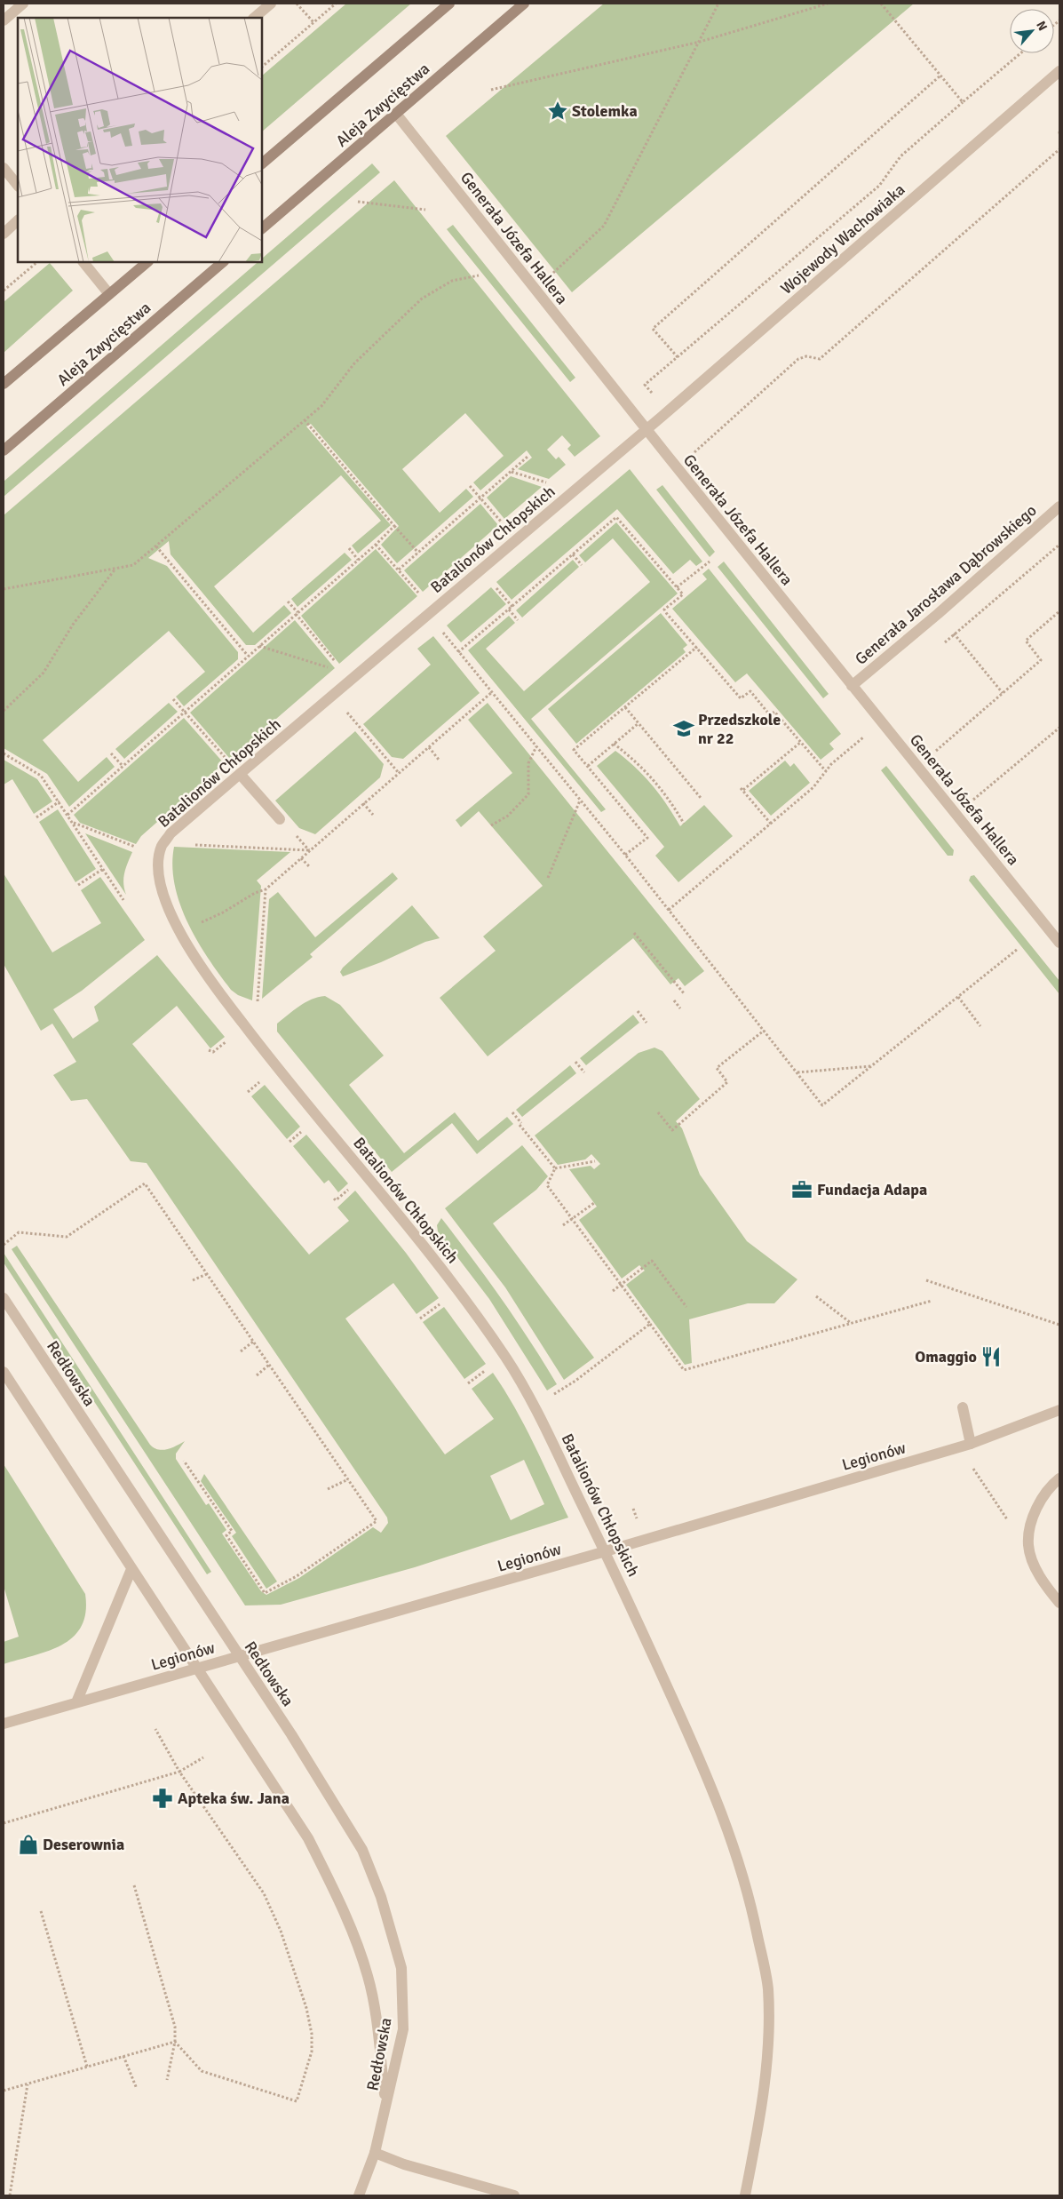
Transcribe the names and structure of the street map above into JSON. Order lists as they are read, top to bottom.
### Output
{
  "streets": {
    "main road": ["Aleja Zwycięstwa"],
    "street": [
      "Generała Józefa Hallera",
      "Wojewody Wachowiaka",
      "Batalionów Chłopskich",
      "Generała Jarosława Dąbrowskiego",
      "Redłowska",
      "Legionów"
    ]
  },
  "crossings": [
    ["Aleja Zwycięstwa", "Generała Józefa Hallera"],
    ["Generała Józefa Hallera", "Wojewody Wachowiaka"],
    ["Generała Józefa Hallera", "Batalionów Chłopskich"],
    ["Generała Józefa Hallera", "Generała Jarosława Dąbrowskiego"],
    ["Wojewody Wachowiaka", "Batalionów Chłopskich"],
    ["Batalionów Chłopskich", "Legionów"],
    ["Redłowska", "Legionów"]
  ],
  "places": {
    "place": ["Stolemka"],
    "school or university": ["Przedszkole nr 22"],
    "office": ["Fundacja Adapa"],
    "restaurant": ["Omaggio"],
    "pharmacy": ["Apteka św. Jana"],
    "shop": ["Deserownia"]
  },
  "north": "top right"
}
